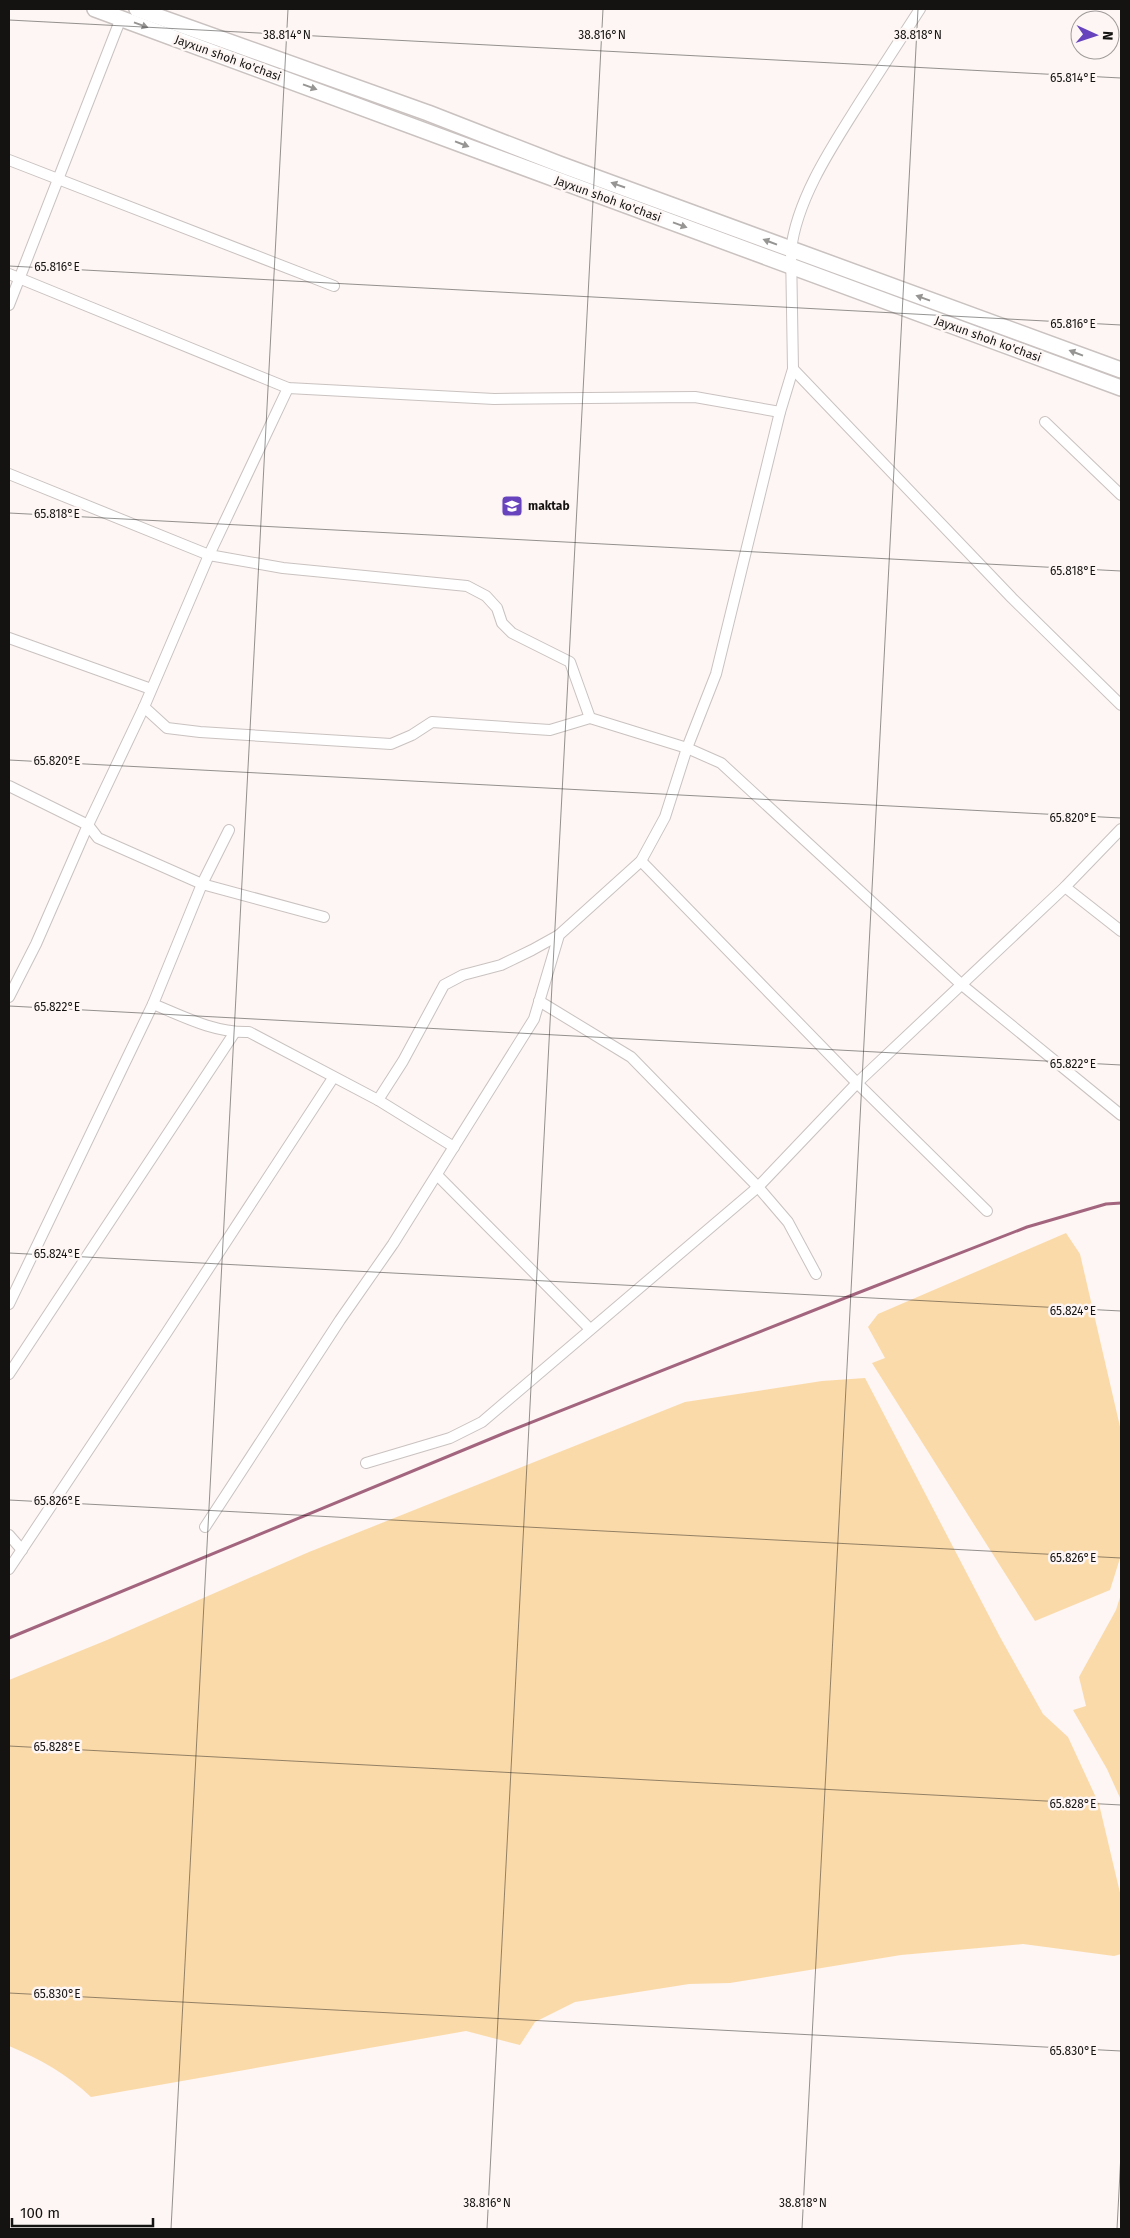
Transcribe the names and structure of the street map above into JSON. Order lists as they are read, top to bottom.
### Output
{
  "streets": {
    "highway": ["Jayxun shoh ko'chasi"]
  },
  "places": {
    "school or university": ["maktab"]
  },
  "scale_bar": "100 m",
  "north": "right",
  "coordinates": [
    "38.814°N",
    "38.816°N",
    "38.818°N",
    "65.814°E",
    "65.816°E",
    "65.818°E",
    "65.820°E",
    "65.822°E",
    "65.824°E",
    "65.826°E",
    "65.828°E",
    "65.830°E"
  ]
}
